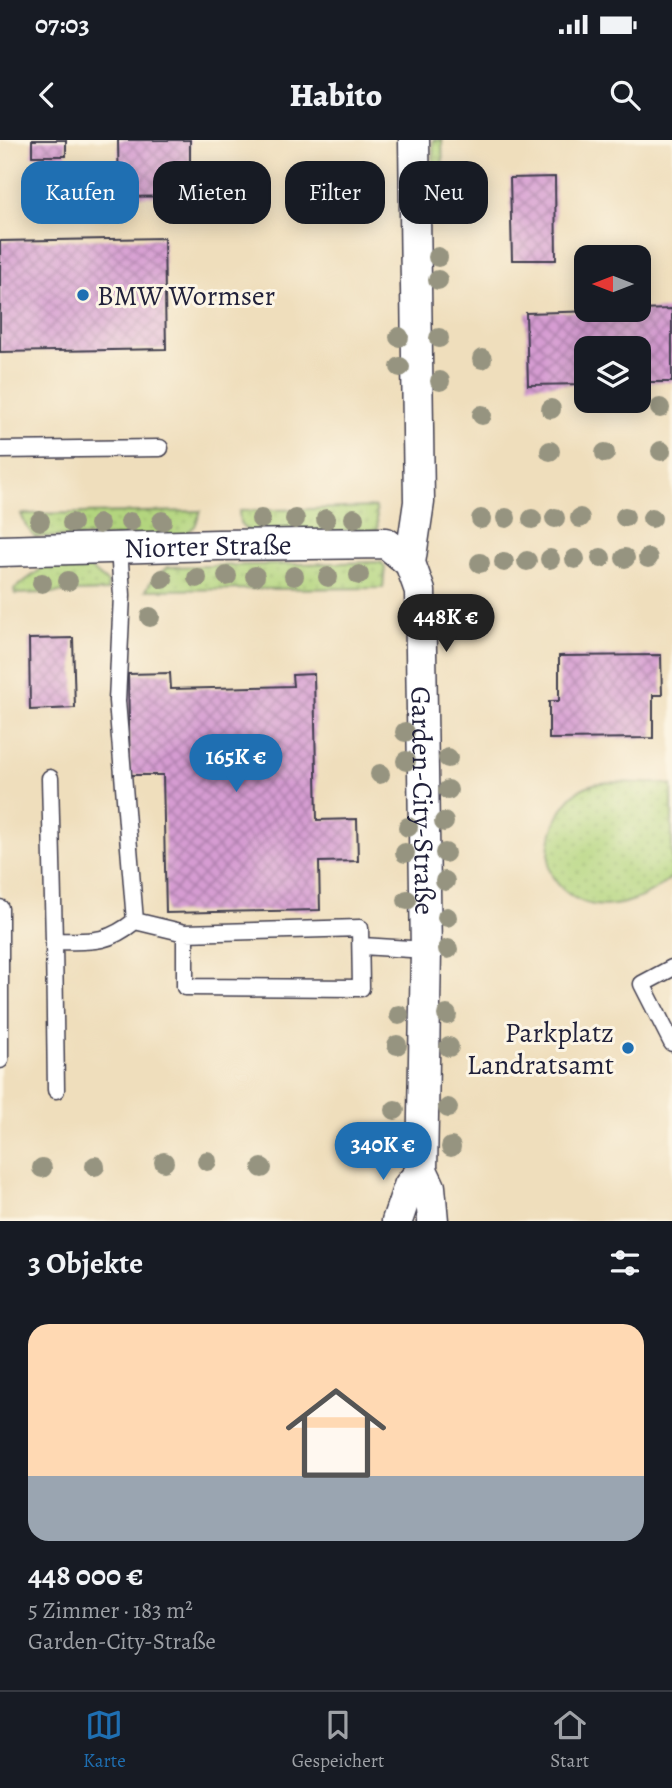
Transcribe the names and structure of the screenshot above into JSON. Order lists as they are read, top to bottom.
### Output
{
  "streets": {
    "street": ["Niorter Straße", "Garden-City-Straße"]
  },
  "crossings": [
    ["Niorter Straße", "Garden-City-Straße"]
  ],
  "places": ["BMW Wormser", "Parkplatz Landratsamt"],
  "north": "left",
  "page": {
    "status": "07:03",
    "header": "Habito",
    "chip": [
      "Kaufen",
      "Mieten",
      "Filter",
      "Neu"
    ],
    "price": ["448K €", "165K €", "340K €"],
    "heading": "3 Objekte",
    "list": [
      {
        "name": "448 000 €",
        "note": "5 Zimmer · 183 m² · Garden-City-Straße"
      }
    ],
    "tabs": ["Karte", "Gespeichert", "Start"]
  }
}
